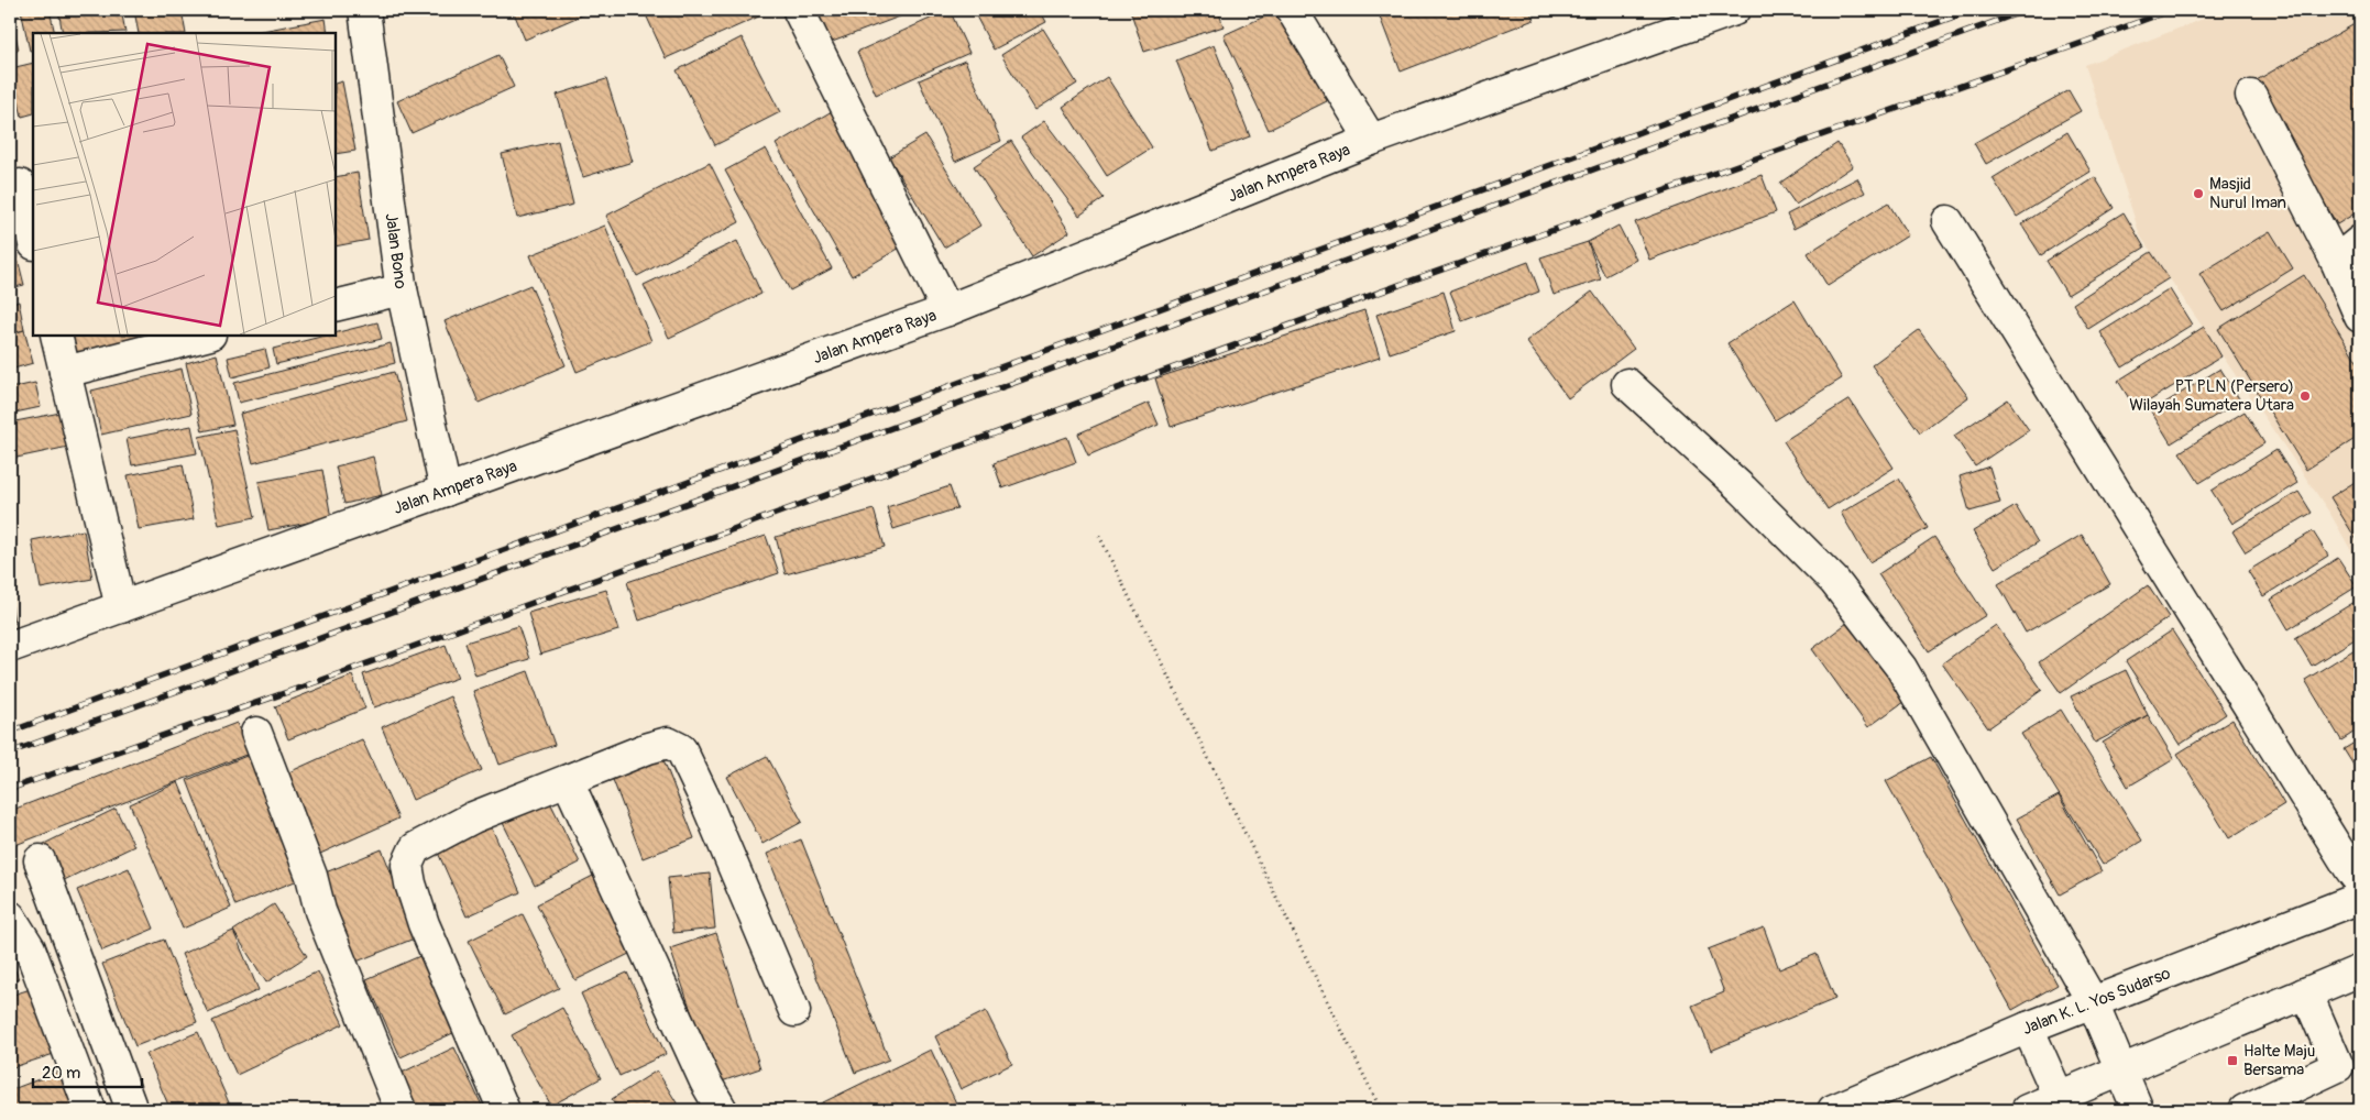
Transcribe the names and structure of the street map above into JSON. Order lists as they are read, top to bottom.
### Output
{
  "streets": {
    "street": ["Jalan Ampera Raya", "Jalan Bono", "Jalan K. L. Yos Sudarso"]
  },
  "crossings": [
    ["Jalan Ampera Raya", "Jalan Bono"]
  ],
  "places": {
    "other": ["Masjid Nurul Iman", "PT PLN (Persero) Wilayah Sumatera Utara"],
    "transit": ["Halte Maju Bersama"]
  },
  "scale_bar": "20 m"
}
